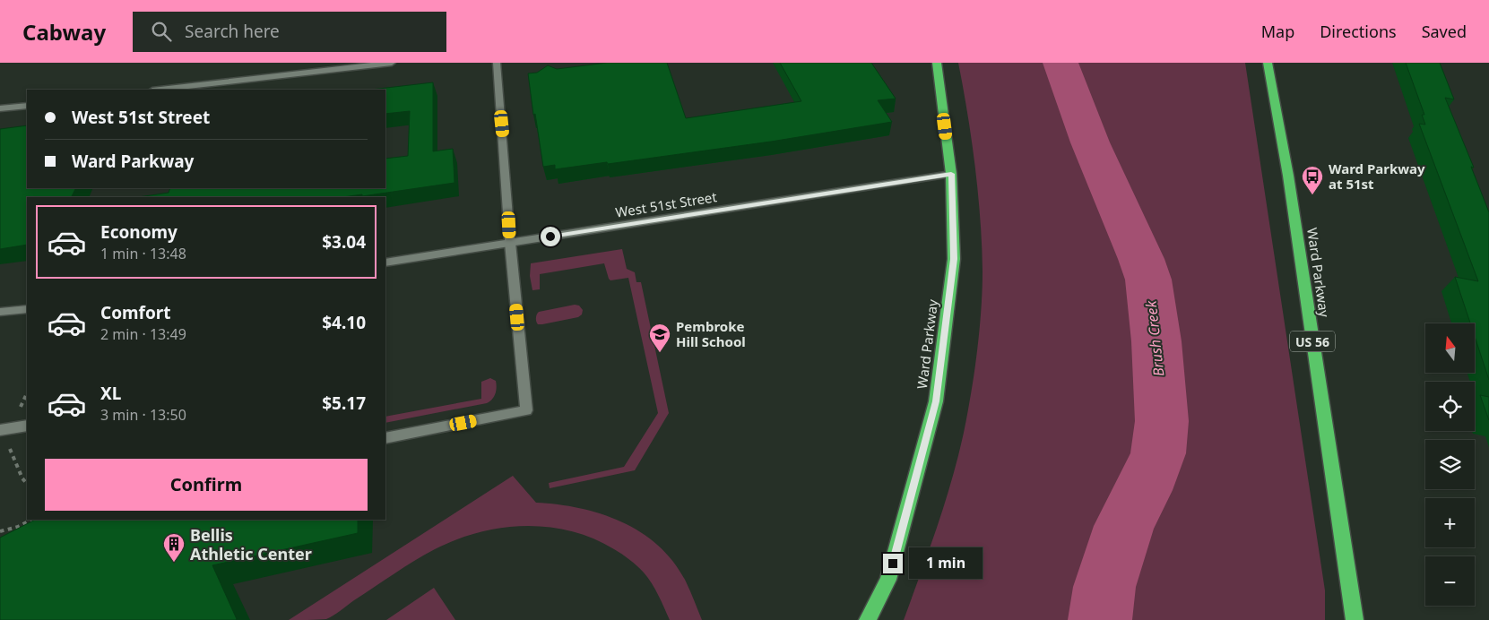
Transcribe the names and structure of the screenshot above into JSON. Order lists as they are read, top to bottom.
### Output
{
  "streets": {
    "highway": ["Ward Parkway", "US 56"],
    "street": ["West 51st Street"]
  },
  "crossings": [
    ["West 51st Street", "Ward Parkway"]
  ],
  "water": ["Brush Creek"],
  "places": {
    "bus stop": ["Ward Parkway at 51st"],
    "school or university": ["Pembroke Hill School"],
    "building": ["Bellis Athletic Center"]
  },
  "north": "top",
  "page": {
    "header": "Cabway",
    "search": "Search here",
    "nav": ["Map", "Directions", "Saved"],
    "banner": ["West 51st Street", "Ward Parkway"],
    "list": [
      {
        "name": "Economy",
        "note": "1 min · 13:48",
        "value": "$3.04"
      },
      {
        "name": "Comfort",
        "note": "2 min · 13:49",
        "value": "$4.10"
      },
      {
        "name": "XL",
        "note": "3 min · 13:50",
        "value": "$5.17"
      }
    ],
    "map_buttons": ["+", "−"],
    "buttons": "Confirm",
    "bubble": "1 min"
  }
}
